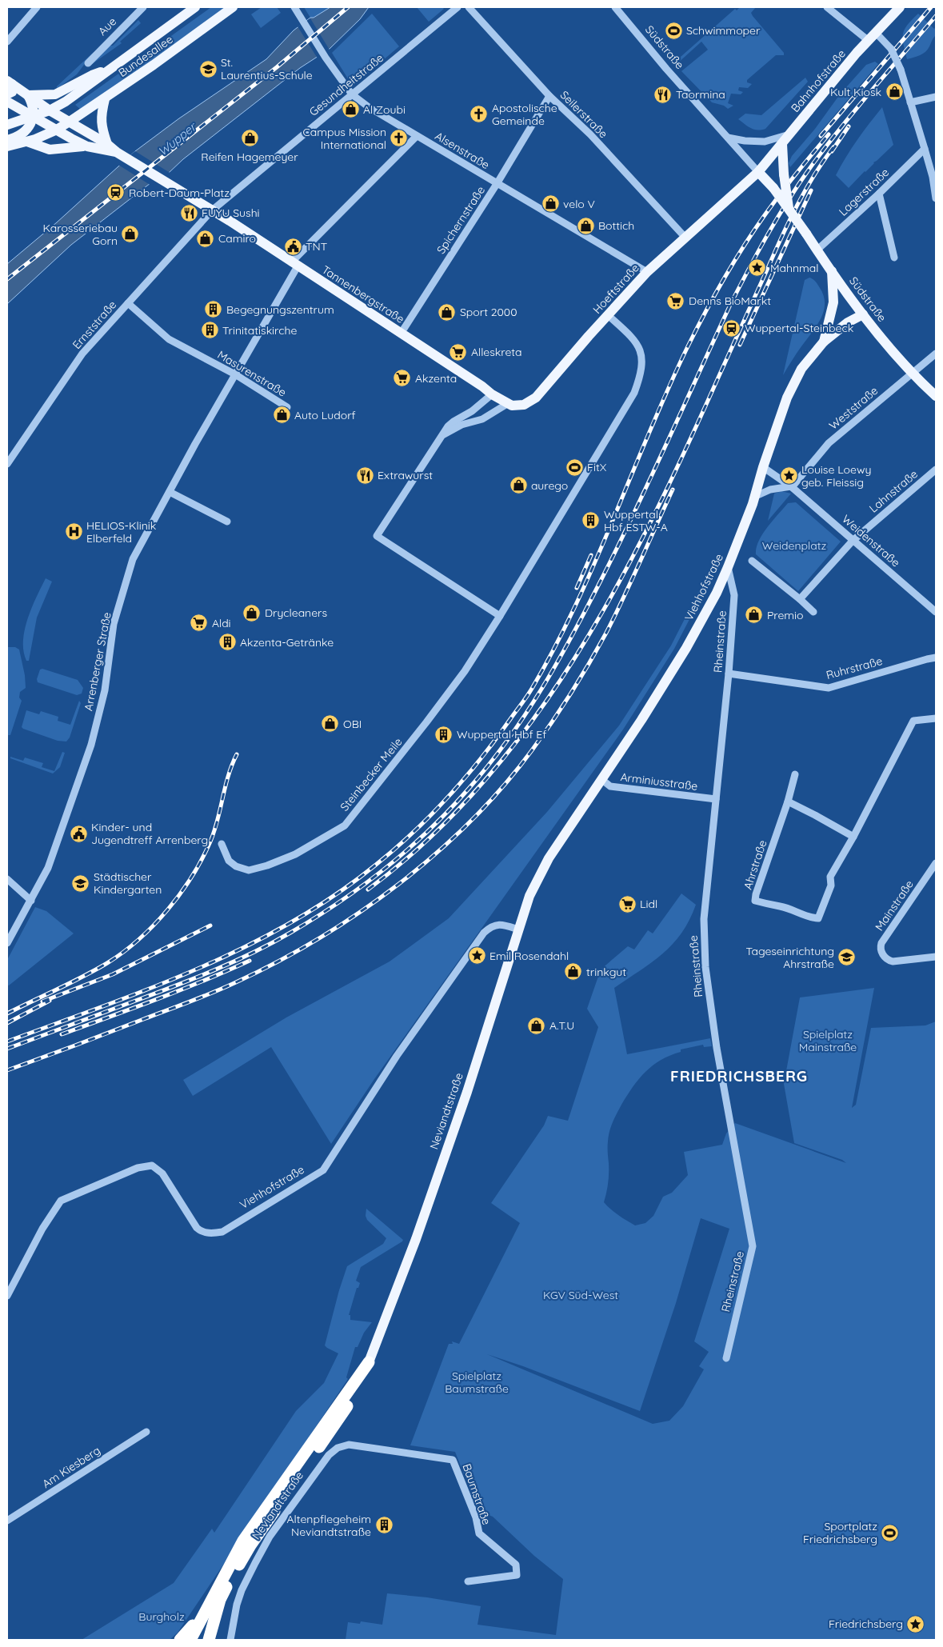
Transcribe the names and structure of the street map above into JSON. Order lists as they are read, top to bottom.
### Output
{
  "streets": {
    "main road": [
      "Südstraße",
      "Bundesallee",
      "Bahnhofstraße",
      "Hoeftstraße",
      "Tannenbergstraße",
      "Viehhofstraße",
      "Neviandtstraße"
    ],
    "street": [
      "Aue",
      "Gesundheitstraße",
      "Seilerstraße",
      "Alsenstraße",
      "Lagerstraße",
      "Spichernstraße",
      "Ernststraße",
      "Masurenstraße",
      "Weststraße",
      "Lahnstraße",
      "Weidenstraße",
      "Rheinstraße",
      "Arrenberger Straße",
      "Ruhrstraße",
      "Steinbecker Meile",
      "Arminiusstraße",
      "Ahrstraße",
      "Mainstraße",
      "Am Kiesberg",
      "Baumstraße"
    ]
  },
  "crossings": [
    ["Südstraße", "Bahnhofstraße"],
    ["Südstraße", "Lagerstraße"],
    ["Südstraße", "Hoeftstraße"],
    ["Südstraße", "Weststraße"],
    ["Südstraße", "Viehhofstraße"],
    ["Bahnhofstraße", "Hoeftstraße"],
    ["Gesundheitstraße", "Alsenstraße"],
    ["Gesundheitstraße", "Tannenbergstraße"],
    ["Gesundheitstraße", "Ernststraße"],
    ["Seilerstraße", "Spichernstraße"],
    ["Seilerstraße", "Hoeftstraße"],
    ["Alsenstraße", "Spichernstraße"],
    ["Alsenstraße", "Hoeftstraße"],
    ["Alsenstraße", "Arrenberger Straße"],
    ["Spichernstraße", "Tannenbergstraße"],
    ["Hoeftstraße", "Tannenbergstraße"],
    ["Hoeftstraße", "Steinbecker Meile"],
    ["Tannenbergstraße", "Ernststraße"],
    ["Tannenbergstraße", "Arrenberger Straße"],
    ["Ernststraße", "Masurenstraße"],
    ["Masurenstraße", "Arrenberger Straße"],
    ["Weststraße", "Weidenstraße"],
    ["Lahnstraße", "Weidenstraße"],
    ["Weidenstraße", "Viehhofstraße"],
    ["Viehhofstraße", "Rheinstraße"],
    ["Viehhofstraße", "Arminiusstraße"],
    ["Viehhofstraße", "Neviandtstraße"],
    ["Rheinstraße", "Ruhrstraße"],
    ["Rheinstraße", "Arminiusstraße"],
    ["Neviandtstraße", "Baumstraße"]
  ],
  "districts": ["FRIEDRICHSBERG"],
  "water": ["Wupper"],
  "parks": [
    "Weidenplatz",
    "Spielplatz Mainstraße",
    "KGV Süd-West",
    "Spielplatz Baumstraße",
    "Burgholz"
  ],
  "places": {
    "sports": ["Schwimmoper", "FitX", "Sportplatz Friedrichsberg"],
    "school or university": ["St. Laurentius-Schule", "Städtischer Kindergarten", "Tageseinrichtung Ahrstraße"],
    "shop": [
      "Kult Kiosk",
      "Al Zoubi",
      "Reifen Hagemeyer",
      "velo V",
      "Bottich",
      "Karosseriebau Gorn",
      "Camiro",
      "Sport 2000",
      "Auto Ludorf",
      "aurego",
      "Drycleaners",
      "Premio",
      "OBI",
      "trinkgut",
      "A.T.U"
    ],
    "restaurant": ["Taormina", "FUYU Sushi", "Extrawurst"],
    "church": ["Apostolische Gemeinde", "Campus Mission International"],
    "station": ["Robert-Daum-Platz", "Wuppertal-Steinbeck"],
    "public building": ["TNT", "Kinder- und Jugendtreff Arrenberg"],
    "place": [
      "Mahnmal",
      "Louise Loewy geb. Fleissig",
      "Emil Rosendahl",
      "Friedrichsberg"
    ],
    "supermarket": [
      "Denns BioMarkt",
      "Alleskreta",
      "Akzenta",
      "Aldi",
      "Lidl"
    ],
    "building": [
      "Begegnungszentrum",
      "Trinitatiskirche",
      "Wuppertal Hbf ESTW-A",
      "Akzenta-Getränke",
      "Wuppertal Hbf Ef",
      "Altenpflegeheim Neviandtstraße"
    ],
    "hospital": ["HELIOS-Klinik Elberfeld"]
  }
}
